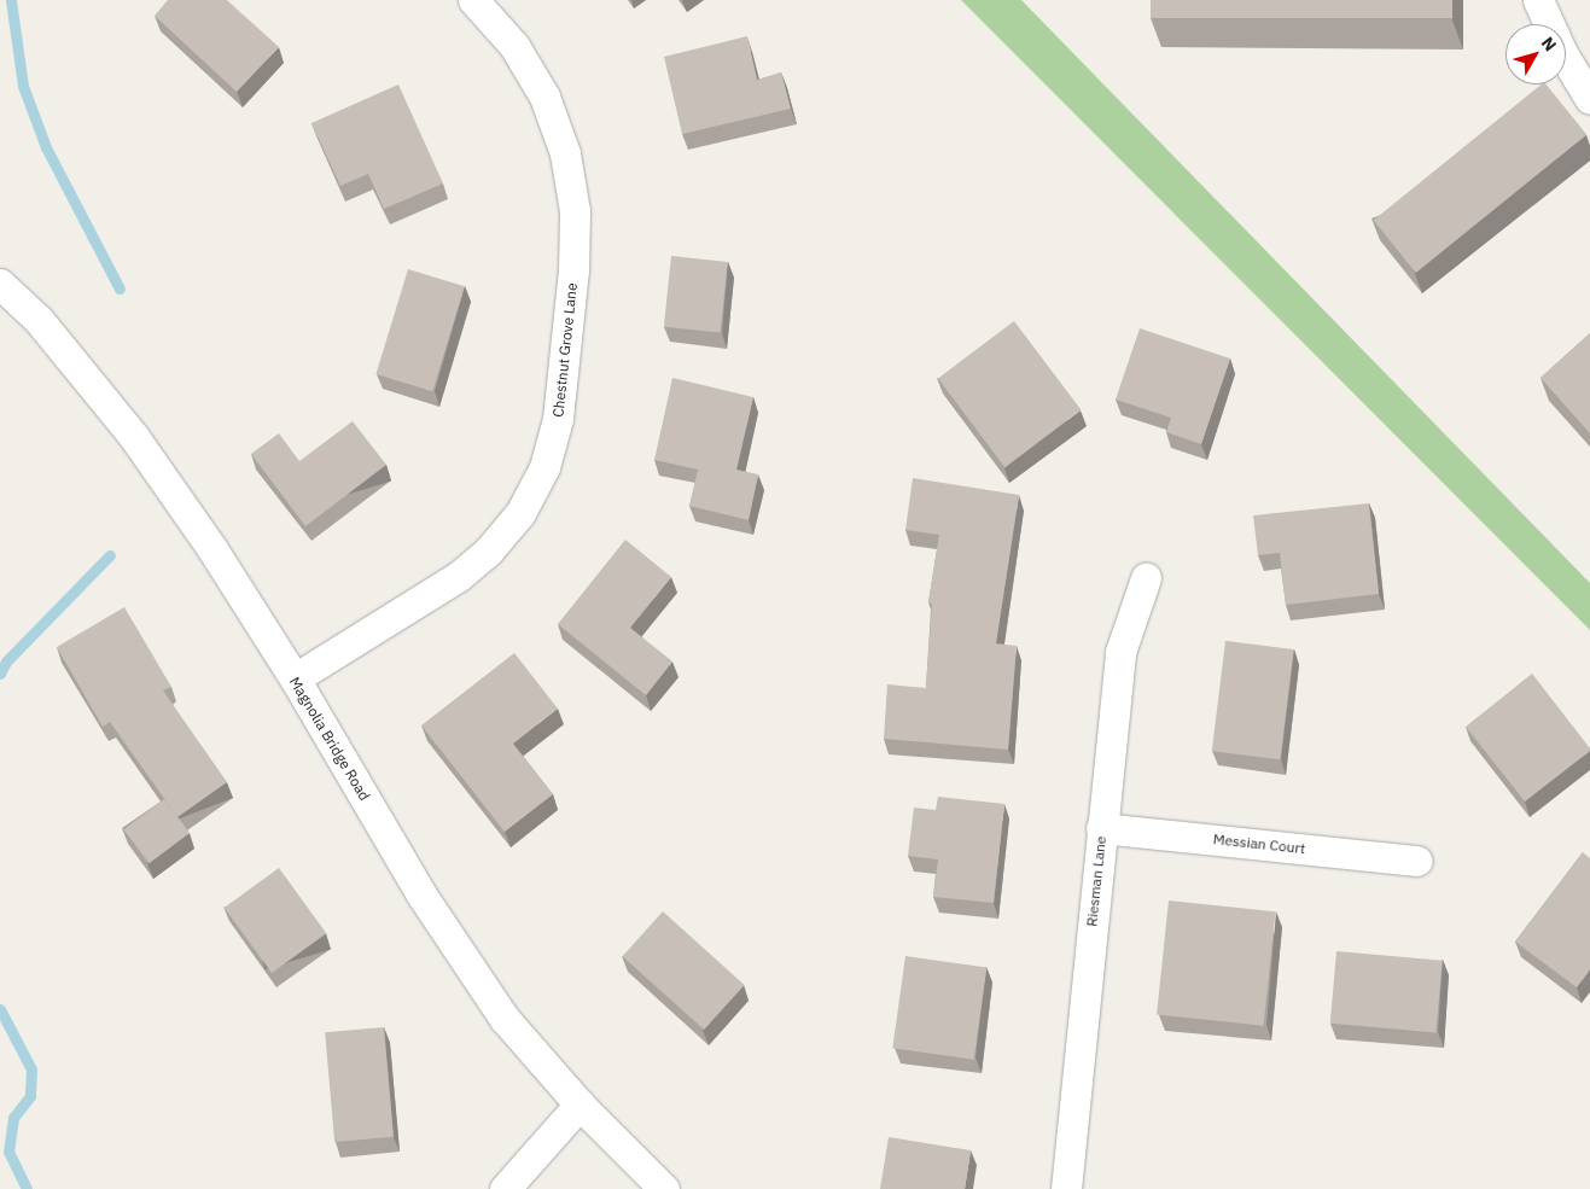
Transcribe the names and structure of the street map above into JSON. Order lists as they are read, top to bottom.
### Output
{
  "streets": {
    "street": [
      "Chestnut Grove Lane",
      "Magnolia Bridge Road",
      "Messian Court",
      "Riesman Lane"
    ]
  },
  "crossings": [
    ["Chestnut Grove Lane", "Magnolia Bridge Road"],
    ["Messian Court", "Riesman Lane"]
  ],
  "north": "top right"
}
